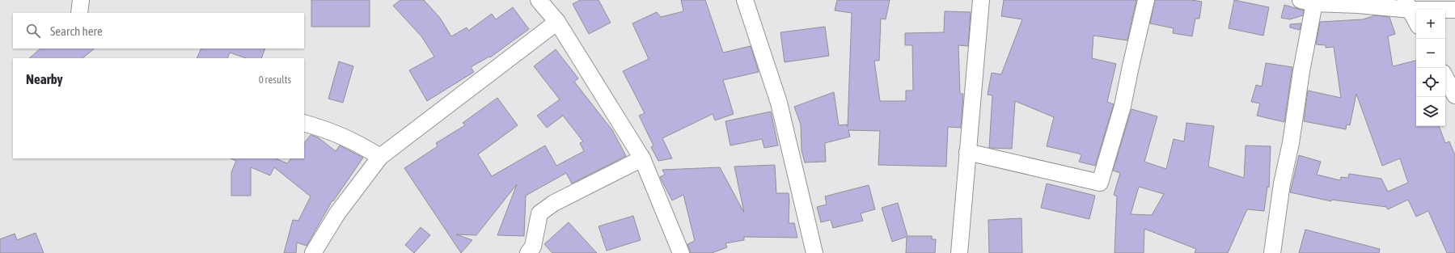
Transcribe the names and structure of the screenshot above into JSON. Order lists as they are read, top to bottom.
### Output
{
  "page": {
    "map_buttons": ["+", "−"],
    "search": "Search here",
    "heading": ["Nearby", "0 results"]
  }
}
